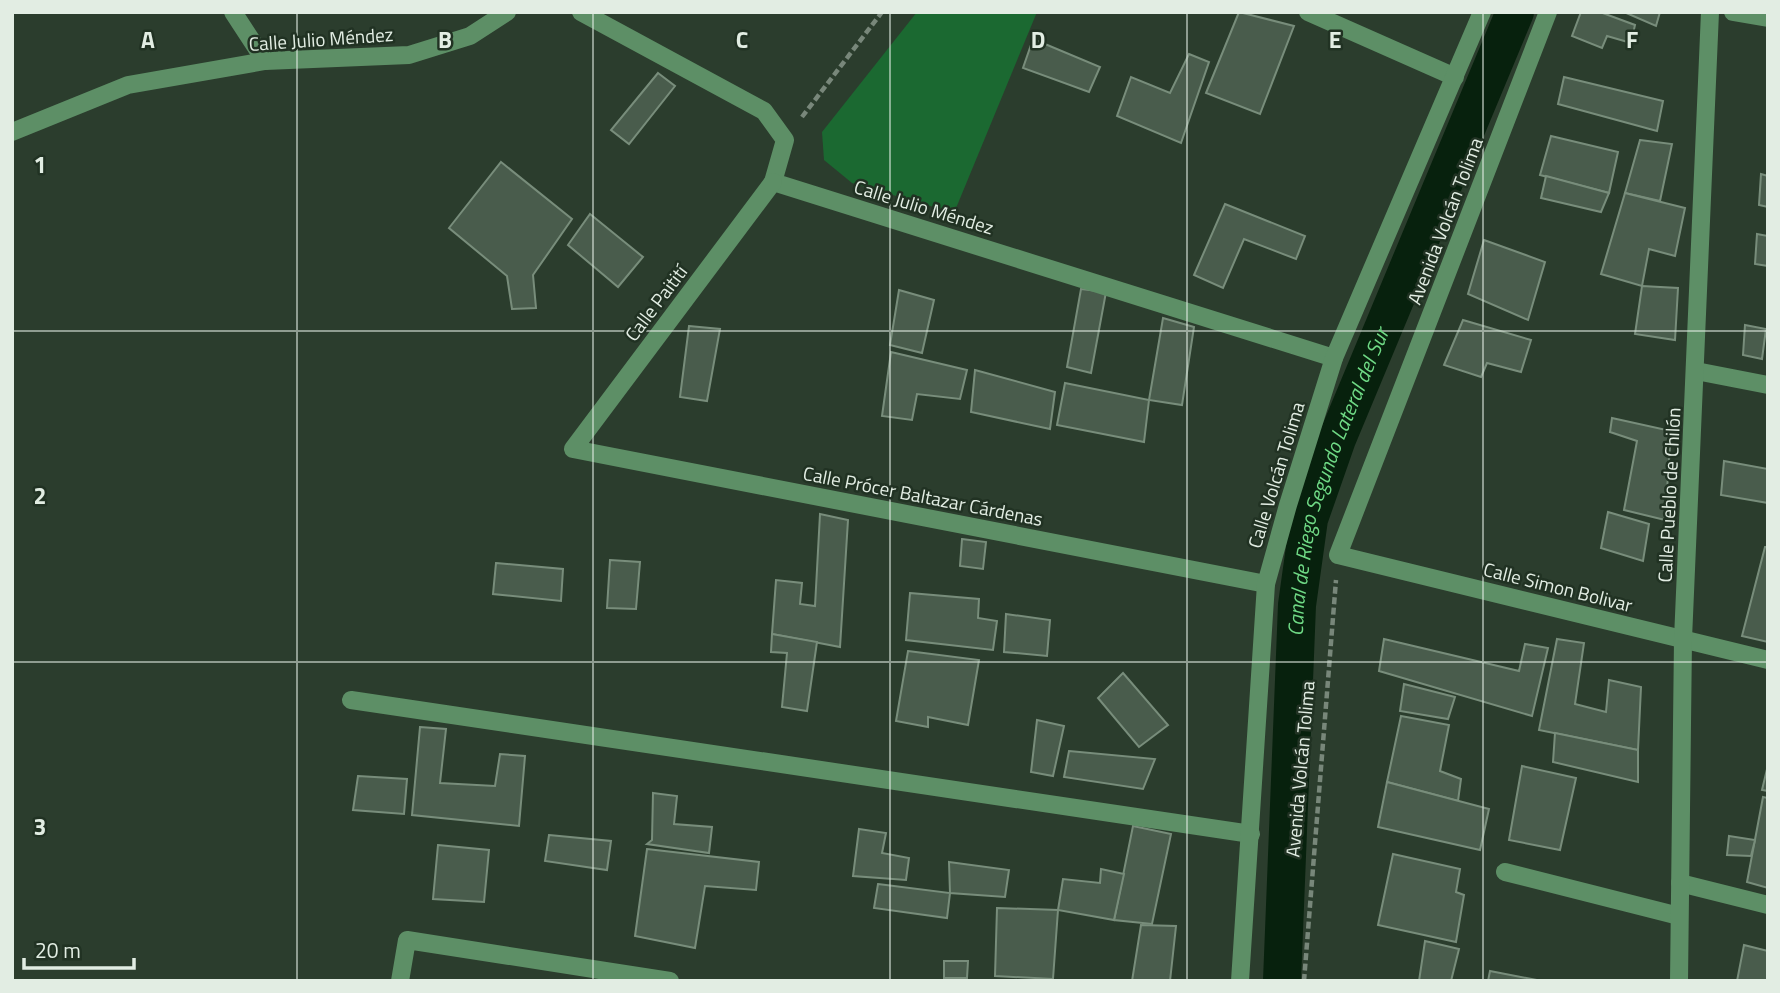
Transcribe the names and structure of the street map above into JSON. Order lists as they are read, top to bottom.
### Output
{
  "streets": {
    "street": [
      "Calle Julio Méndez",
      "Avenida Volcán Tolima",
      "Calle Paitití",
      "Calle Volcán Tolima",
      "Calle Pueblo de Chilón",
      "Calle Prócer Baltazar Cárdenas",
      "Calle Simon Bolivar"
    ]
  },
  "crossings": [
    ["Calle Julio Méndez", "Calle Paitití"],
    ["Calle Julio Méndez", "Calle Volcán Tolima"],
    ["Avenida Volcán Tolima", "Calle Simon Bolivar"],
    ["Calle Paitití", "Calle Prócer Baltazar Cárdenas"],
    ["Calle Volcán Tolima", "Calle Prócer Baltazar Cárdenas"],
    ["Calle Pueblo de Chilón", "Calle Simon Bolivar"]
  ],
  "water": ["Canal de Riego Segundo Lateral del Sur"],
  "scale_bar": "20 m",
  "grid": {
    "columns": [
      "A",
      "B",
      "C",
      "D",
      "E",
      "F"
    ],
    "rows": ["1", "2", "3"]
  }
}
